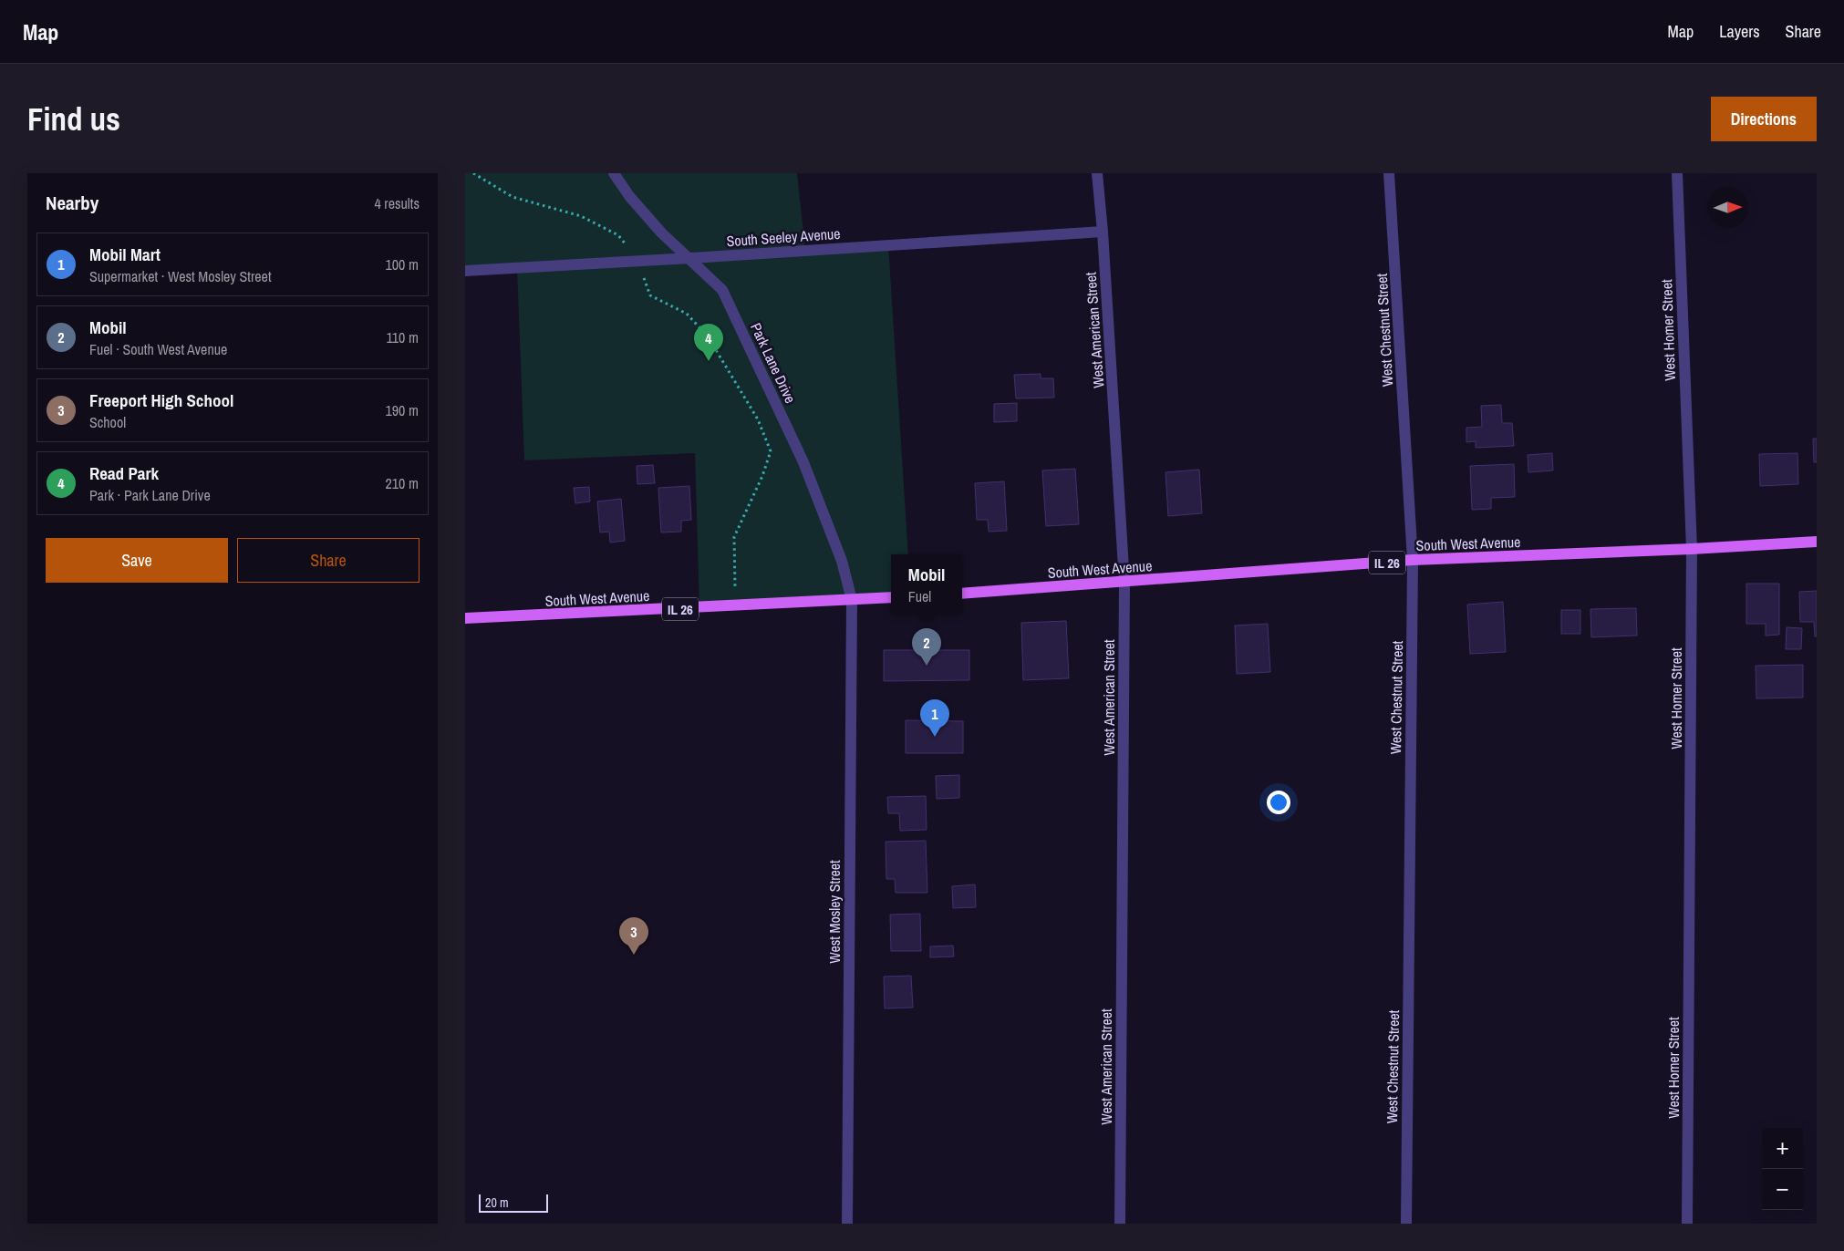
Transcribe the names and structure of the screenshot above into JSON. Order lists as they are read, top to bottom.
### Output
{
  "streets": {
    "main road": ["South West Avenue", "IL 26"],
    "street": [
      "South Seeley Avenue",
      "West American Street",
      "West Chestnut Street",
      "West Homer Street",
      "Park Lane Drive",
      "West Mosley Street"
    ]
  },
  "crossings": [
    ["South Seeley Avenue", "West American Street"],
    ["South Seeley Avenue", "Park Lane Drive"],
    ["West American Street", "South West Avenue"],
    ["West Chestnut Street", "South West Avenue"],
    ["West Homer Street", "South West Avenue"],
    ["Park Lane Drive", "South West Avenue"],
    ["Park Lane Drive", "West Mosley Street"],
    ["South West Avenue", "West Mosley Street"]
  ],
  "scale_bar": "20 m",
  "north": "right",
  "page": {
    "header": "Map",
    "nav": ["Map", "Layers", "Share"],
    "buttons": [
      "Directions",
      ["Save", "Share"]
    ],
    "title": "Find us",
    "heading": ["Nearby", "4 results"],
    "list": [
      {
        "mark": "1",
        "name": "Mobil Mart",
        "note": "Supermarket · West Mosley Street",
        "value": "100 m"
      },
      {
        "mark": "2",
        "name": "Mobil",
        "note": "Fuel · South West Avenue",
        "value": "110 m"
      },
      {
        "mark": "3",
        "name": "Freeport High School",
        "note": "School",
        "value": "190 m"
      },
      {
        "mark": "4",
        "name": "Read Park",
        "note": "Park · Park Lane Drive",
        "value": "210 m"
      }
    ],
    "pins": [
      "4",
      "2",
      "1",
      "3"
    ],
    "popup": ["Mobil", "Fuel"],
    "map_buttons": ["+", "−"],
    "scale": "20 m"
  }
}
